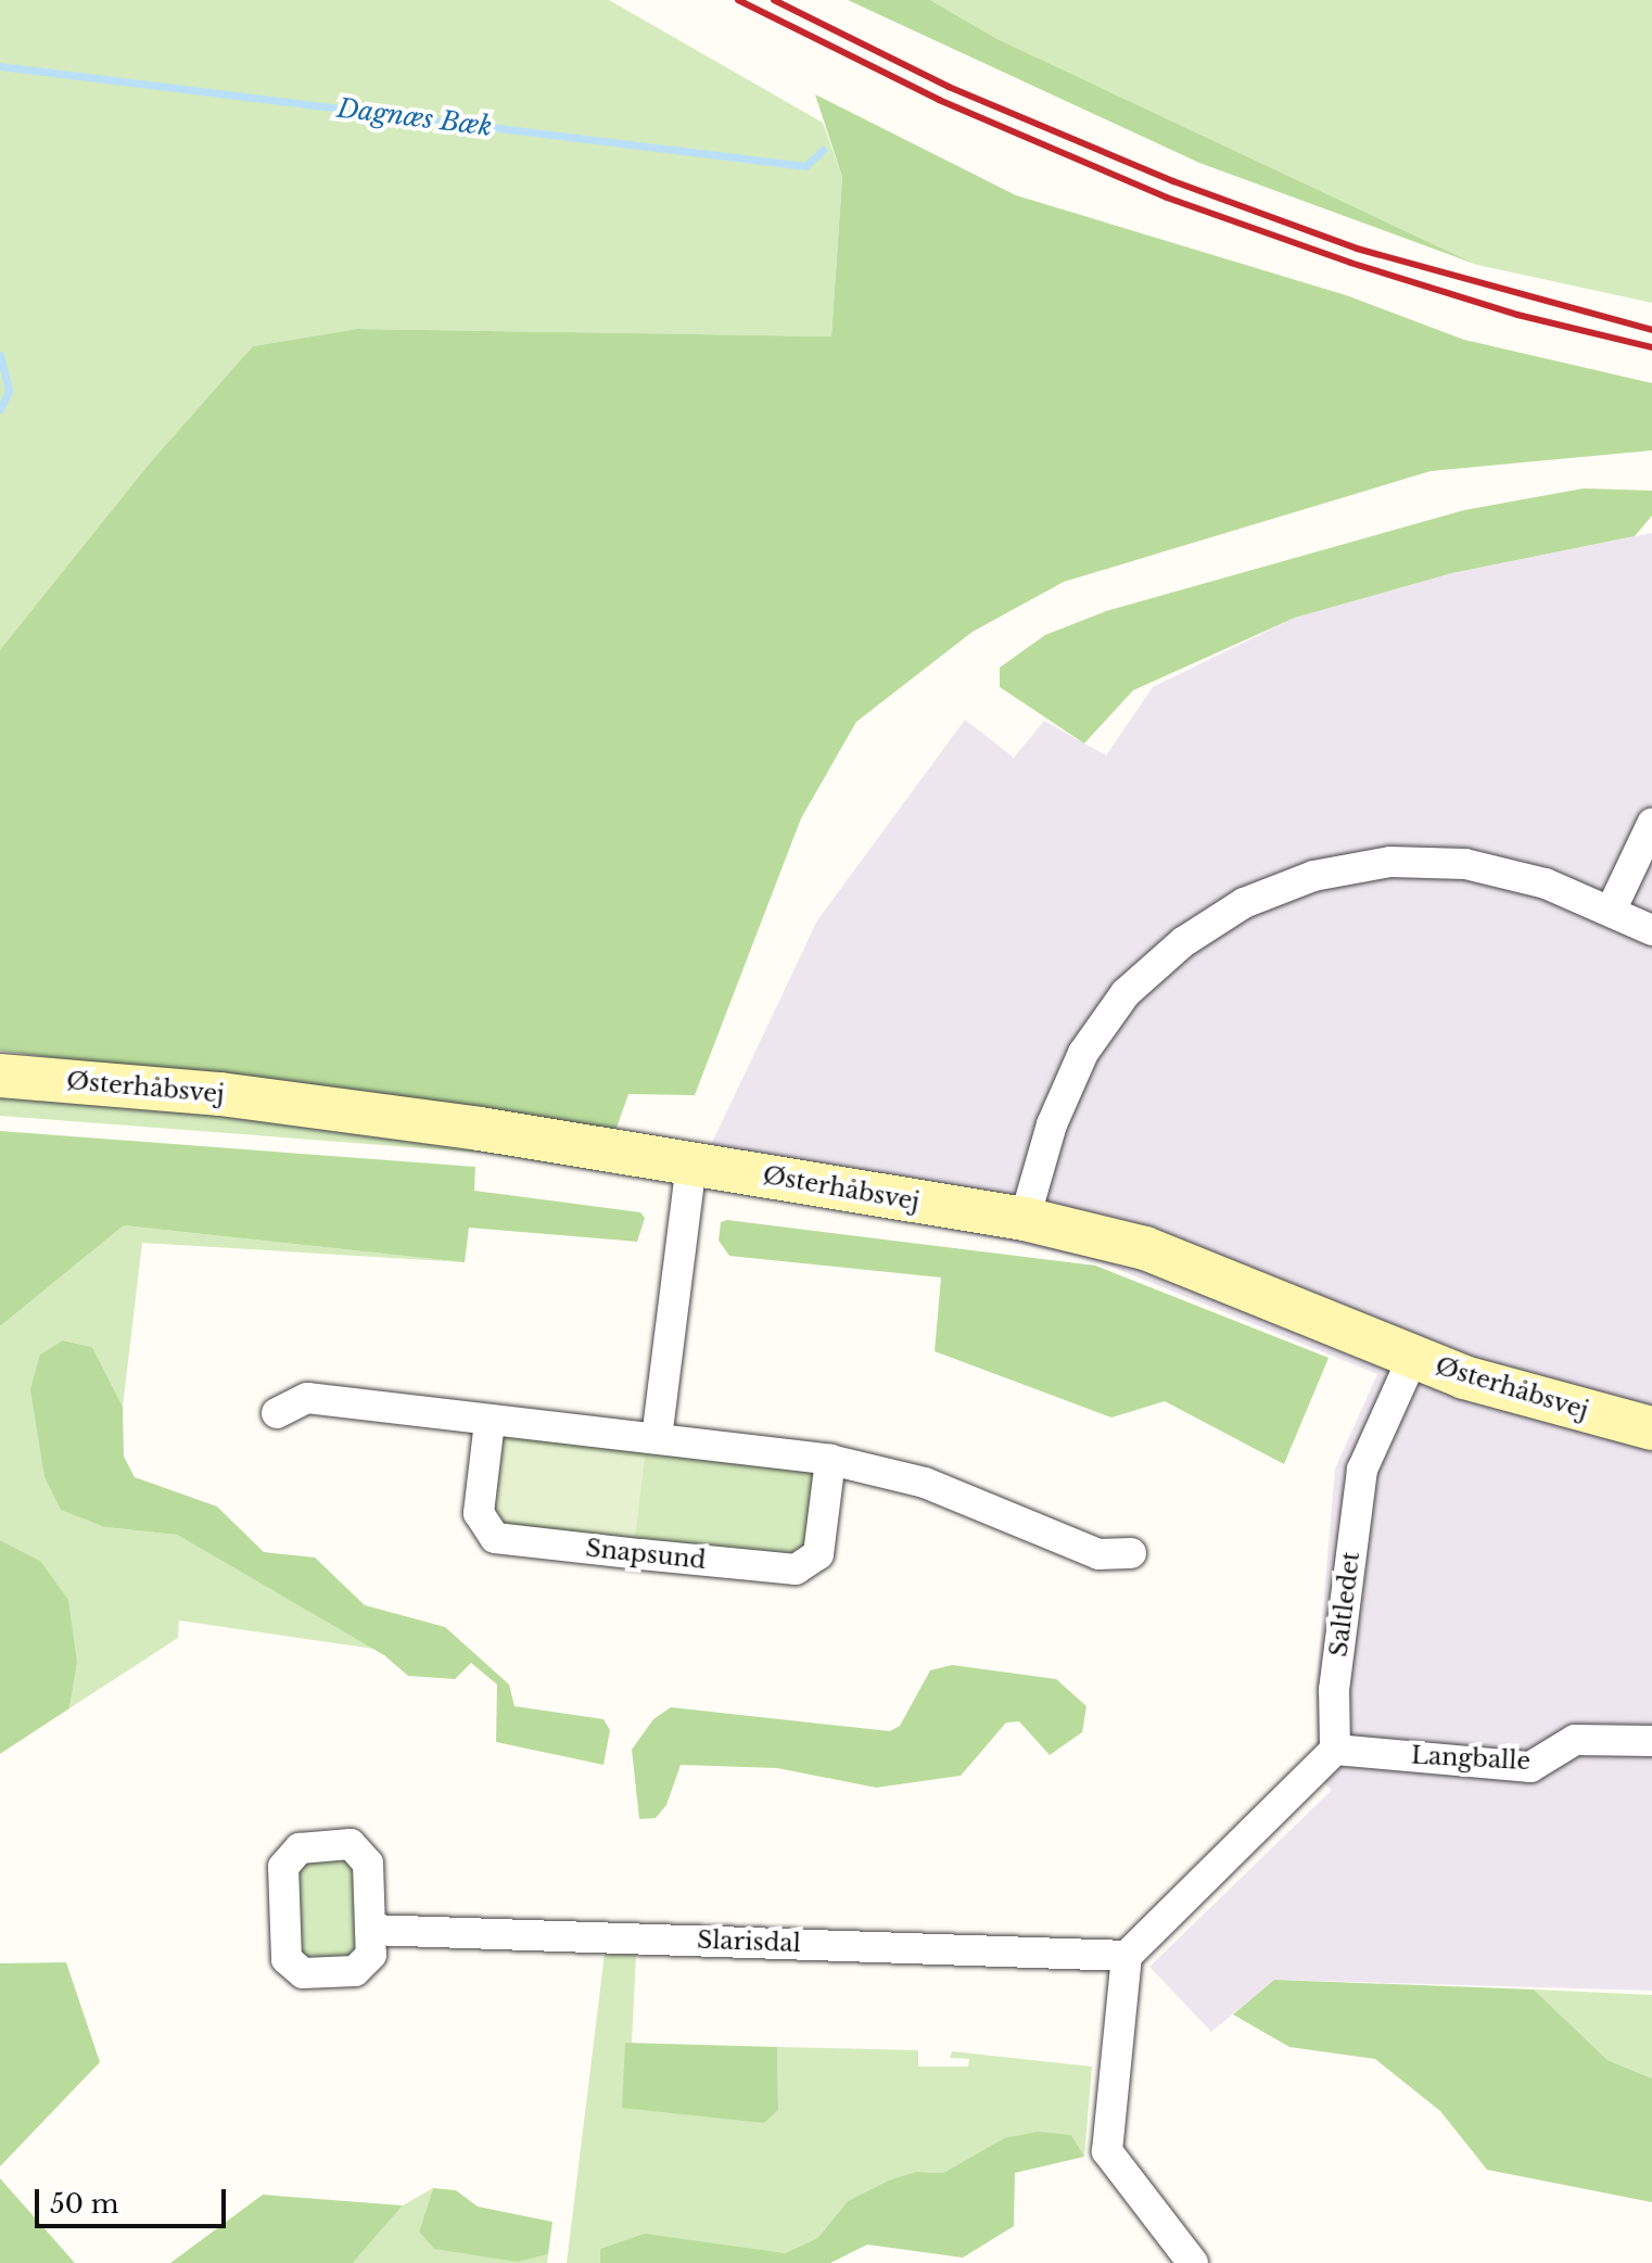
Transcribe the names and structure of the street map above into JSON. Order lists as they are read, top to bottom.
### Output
{
  "streets": {
    "street": [
      "Østerhåbsvej",
      "Snapsund",
      "Saltledet",
      "Langballe",
      "Slarisdal"
    ]
  },
  "crossings": [
    ["Østerhåbsvej", "Saltledet"],
    ["Saltledet", "Langballe"]
  ],
  "water": ["Dagnæs Bæk"],
  "scale_bar": "50 m"
}
